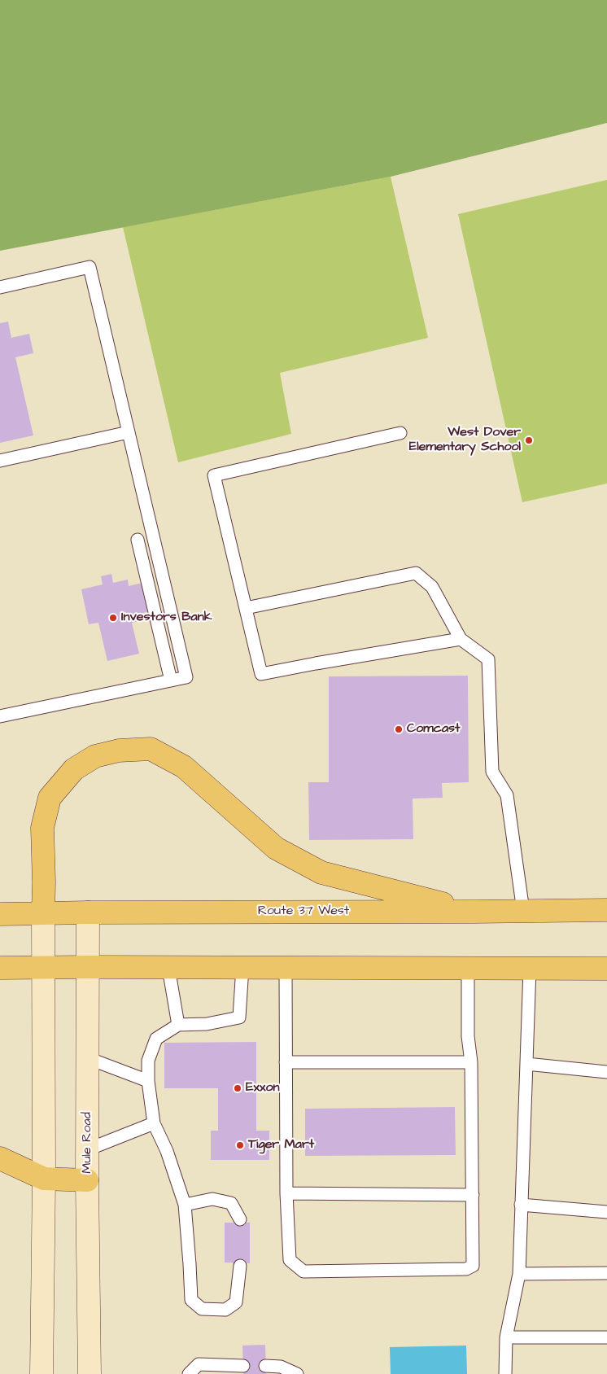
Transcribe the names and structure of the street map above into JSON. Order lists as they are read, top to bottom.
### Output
{
  "streets": {
    "highway": ["Route 37 West"],
    "main road": ["Mule Road"]
  },
  "crossings": [
    ["Route 37 West", "Mule Road"]
  ],
  "places": [
    "West Dover Elementary School",
    "Investors Bank",
    "Comcast",
    "Exxon",
    "Tiger Mart"
  ]
}
